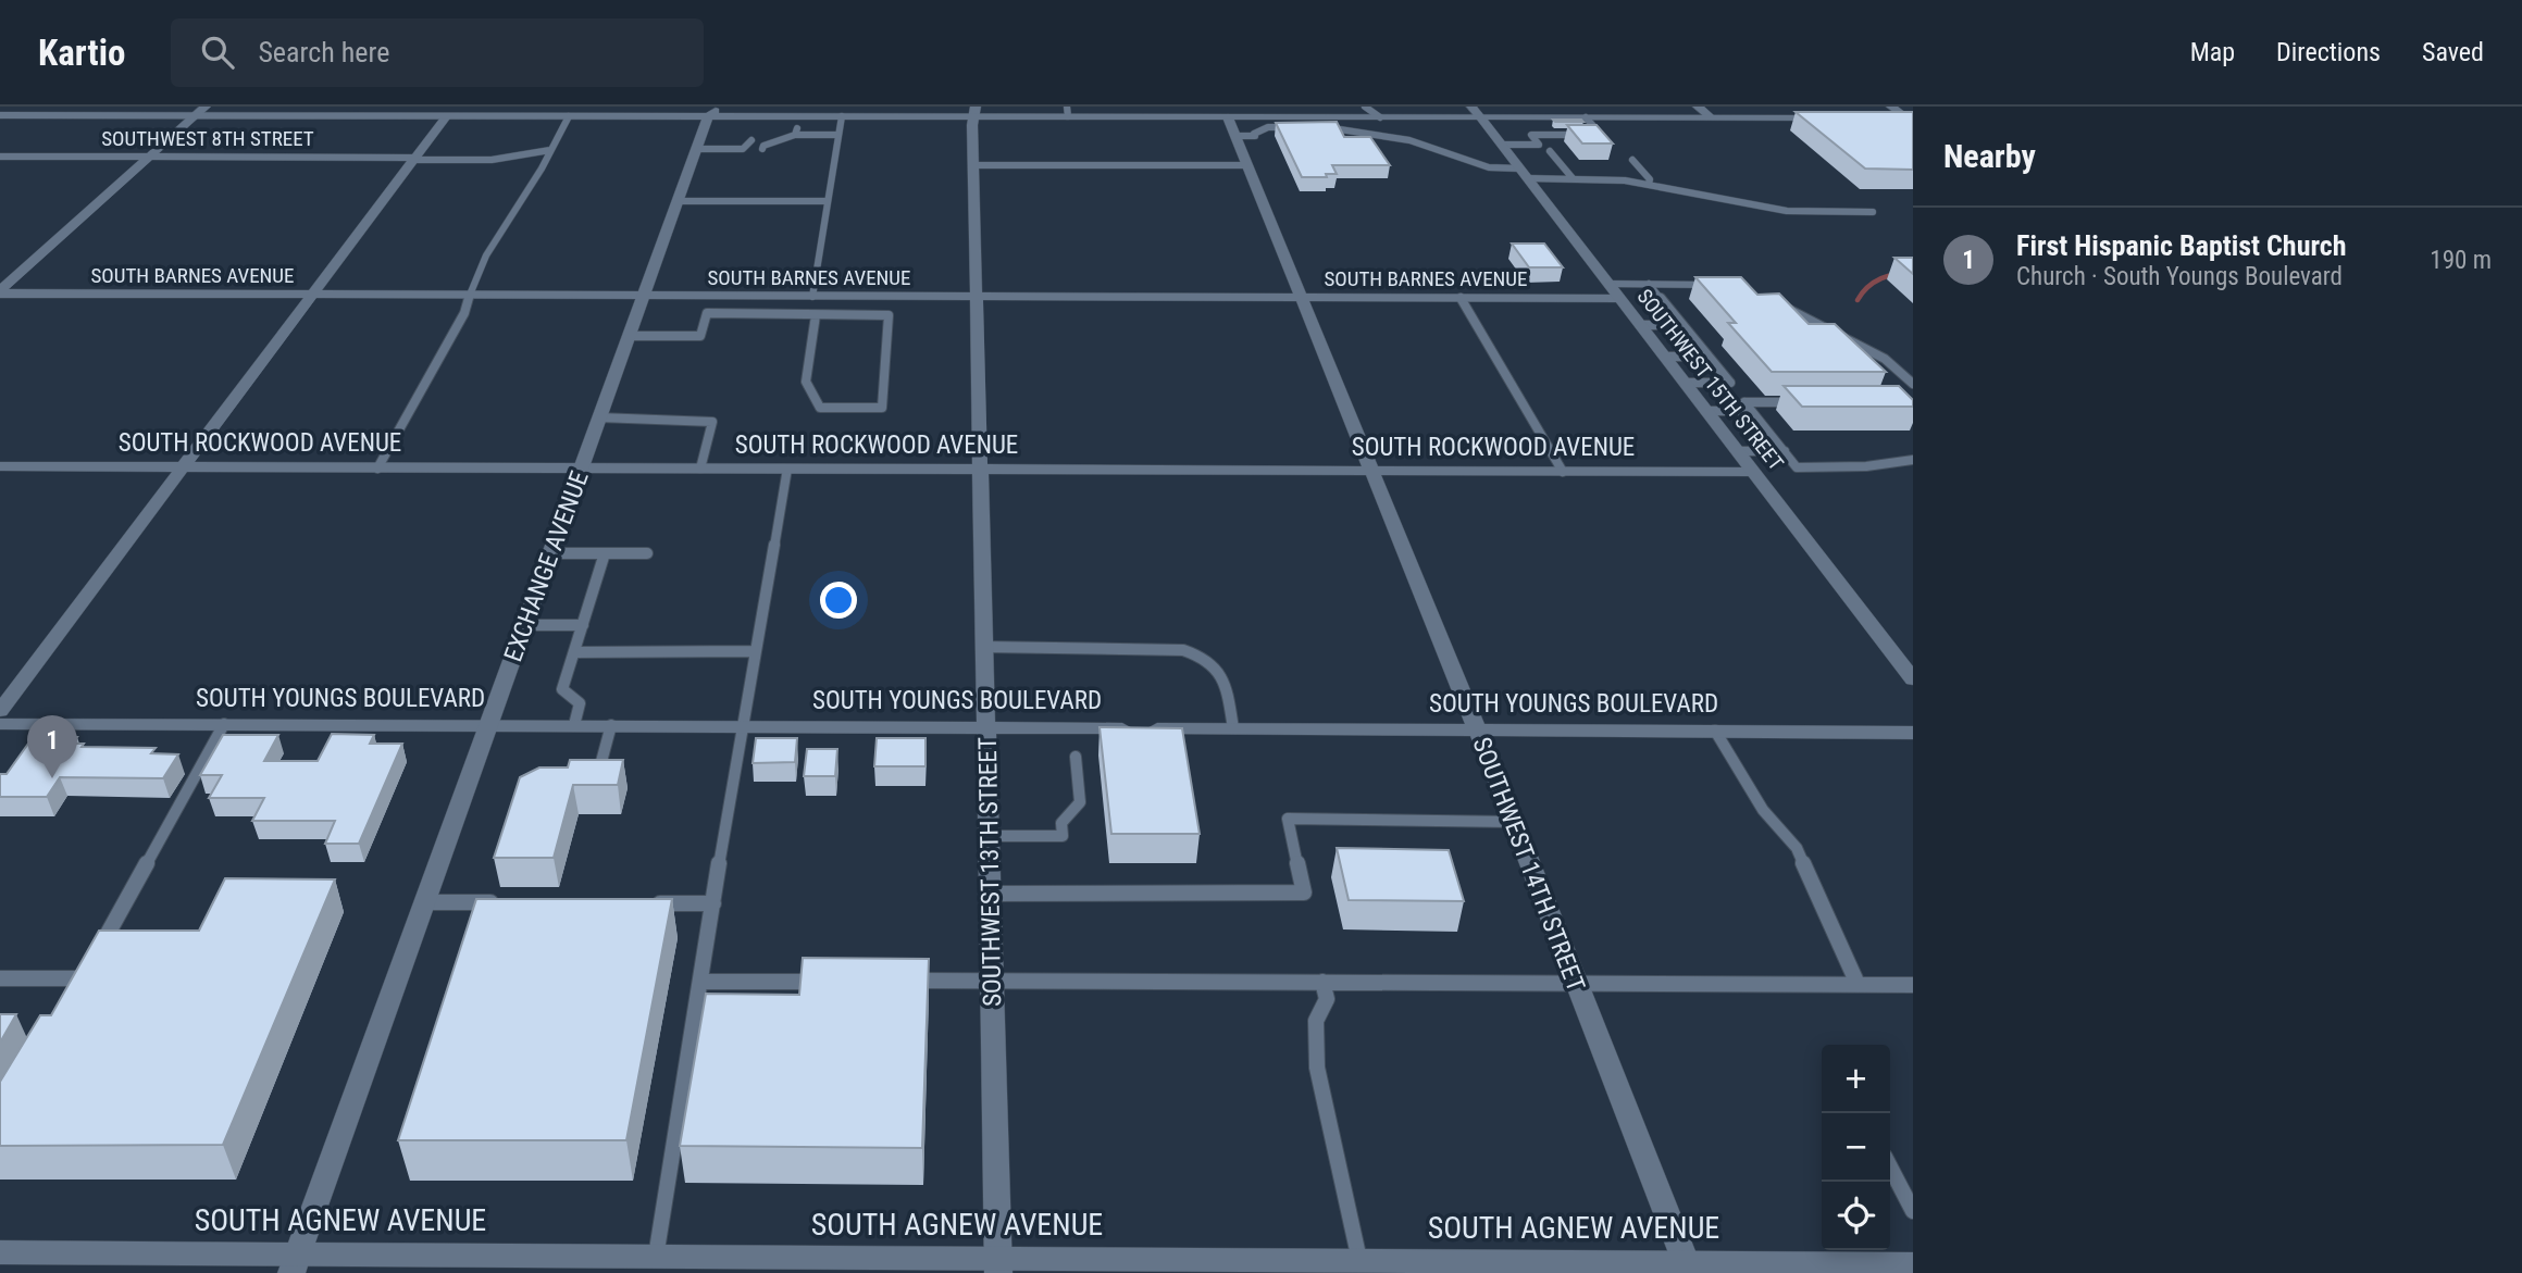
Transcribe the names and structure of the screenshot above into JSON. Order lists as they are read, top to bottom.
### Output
{
  "streets": {
    "street": [
      "SOUTHWEST 8TH STREET",
      "SOUTH BARNES AVENUE",
      "SOUTHWEST 15TH STREET",
      "SOUTH ROCKWOOD AVENUE",
      "EXCHANGE AVENUE",
      "SOUTH YOUNGS BOULEVARD",
      "SOUTHWEST 14TH STREET",
      "SOUTHWEST 13TH STREET",
      "SOUTH AGNEW AVENUE"
    ]
  },
  "crossings": [
    ["SOUTH BARNES AVENUE", "SOUTHWEST 15TH STREET"],
    ["SOUTH BARNES AVENUE", "EXCHANGE AVENUE"],
    ["SOUTH BARNES AVENUE", "SOUTHWEST 14TH STREET"],
    ["SOUTH BARNES AVENUE", "SOUTHWEST 13TH STREET"],
    ["SOUTHWEST 15TH STREET", "SOUTH ROCKWOOD AVENUE"],
    ["SOUTH ROCKWOOD AVENUE", "EXCHANGE AVENUE"],
    ["SOUTH ROCKWOOD AVENUE", "SOUTHWEST 14TH STREET"],
    ["SOUTH ROCKWOOD AVENUE", "SOUTHWEST 13TH STREET"],
    ["EXCHANGE AVENUE", "SOUTH YOUNGS BOULEVARD"],
    ["EXCHANGE AVENUE", "SOUTH AGNEW AVENUE"],
    ["SOUTH YOUNGS BOULEVARD", "SOUTHWEST 14TH STREET"],
    ["SOUTH YOUNGS BOULEVARD", "SOUTHWEST 13TH STREET"],
    ["SOUTHWEST 14TH STREET", "SOUTH AGNEW AVENUE"],
    ["SOUTHWEST 13TH STREET", "SOUTH AGNEW AVENUE"]
  ],
  "page": {
    "header": "Kartio",
    "search": "Search here",
    "nav": ["Map", "Directions", "Saved"],
    "heading": "Nearby",
    "list": [
      {
        "mark": "1",
        "name": "First Hispanic Baptist Church",
        "note": "Church · South Youngs Boulevard",
        "value": "190 m"
      }
    ],
    "pins": "1",
    "map_buttons": ["+", "−"]
  }
}
